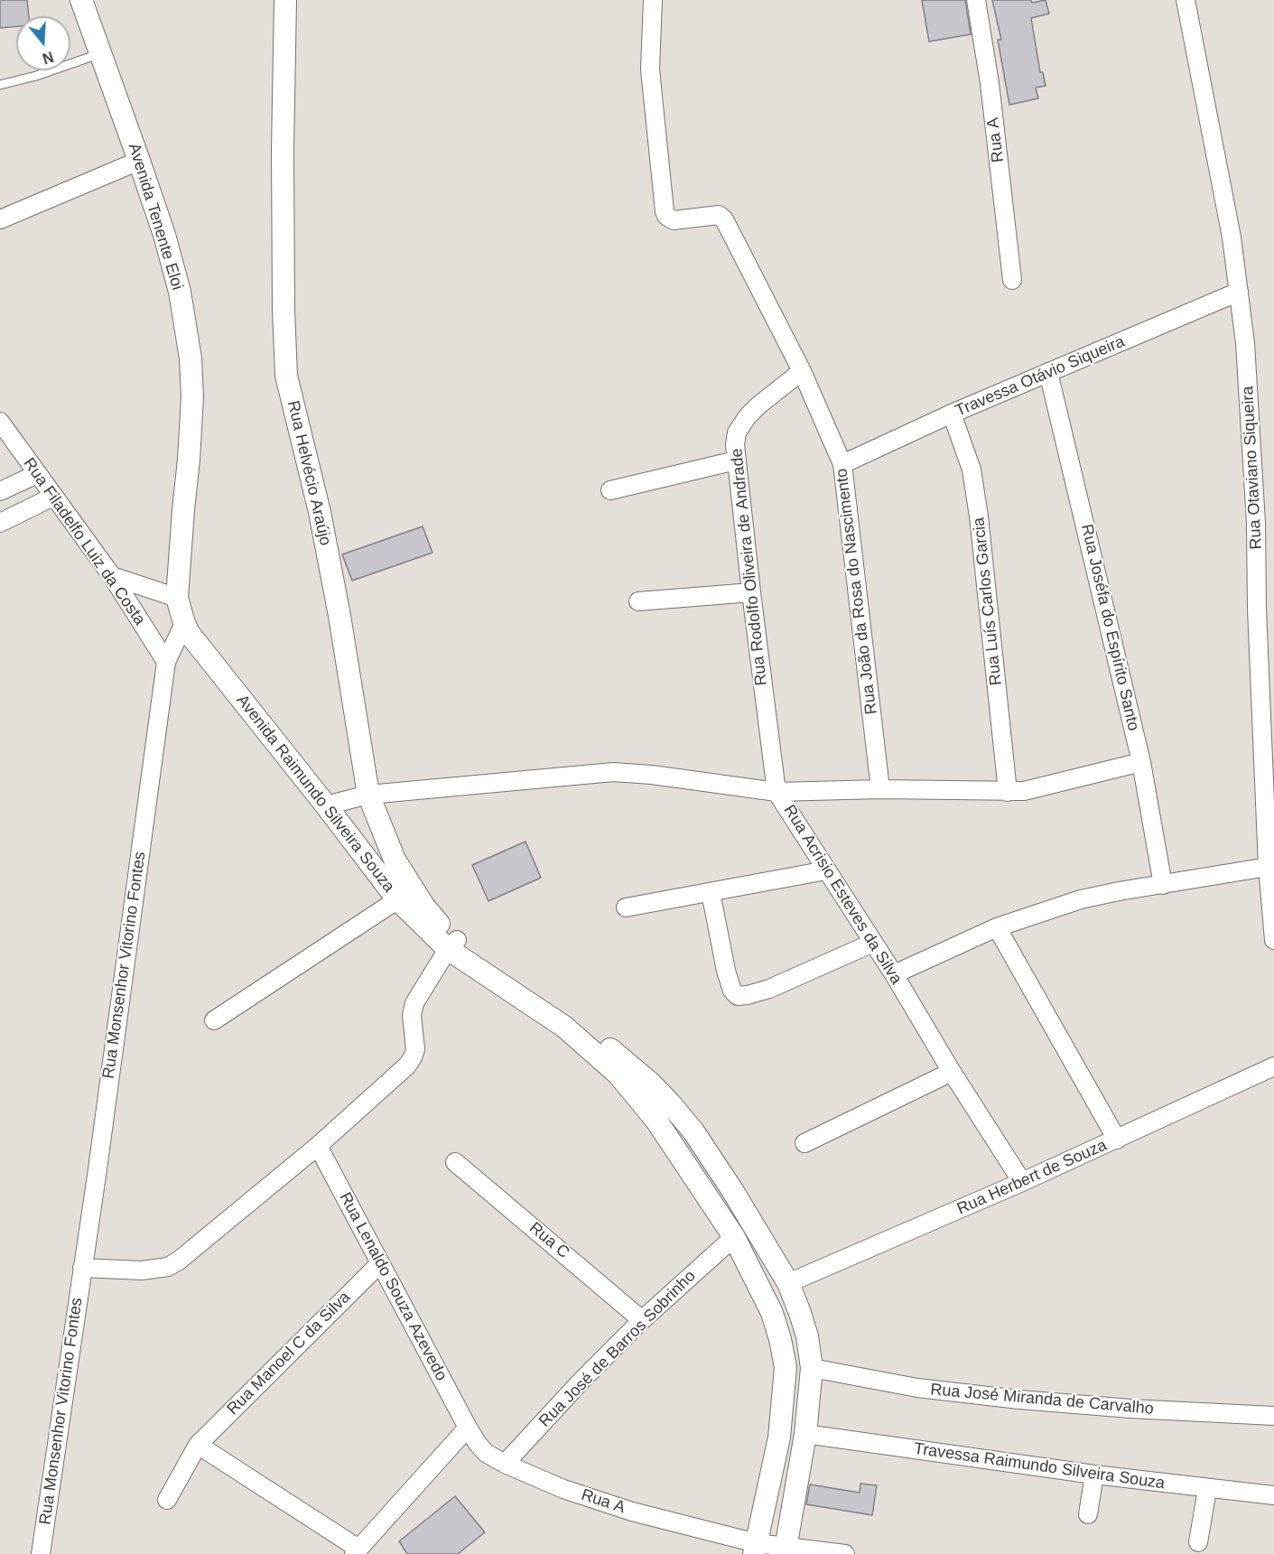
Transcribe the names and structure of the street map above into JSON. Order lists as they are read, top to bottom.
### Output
{
  "streets": {
    "street": [
      "Rua A",
      "Avenida Tenente Eloi",
      "Travessa Otávio Siqueira",
      "Rua Otaviano Siqueira",
      "Rua Helvécio Araújo",
      "Rua Filadelfo Luiz da Costa",
      "Rua Rodolfo Oliveira de Andrade",
      "Rua João da Rosa do Nascimento",
      "Rua Luís Carlos Garcia",
      "Rua Joséfa do Espírito Santo",
      "Avenida Raimundo Silveira Souza",
      "Rua Acrisio Esteves da Silva",
      "Rua Monsenhor Vitorino Fontes",
      "Rua Herbert de Souza",
      "Rua C",
      "Rua Lenaldo Souza Azevedo",
      "Rua José de Barros Sobrinho",
      "Rua Manoel C da Silva",
      "Rua José Miranda de Carvalho",
      "Travessa Raimundo Silveira Souza"
    ]
  },
  "crossings": [
    ["Rua A", "Avenida Raimundo Silveira Souza"],
    ["Rua A", "Rua Lenaldo Souza Azevedo"],
    ["Rua A", "Rua José de Barros Sobrinho"],
    ["Avenida Tenente Eloi", "Avenida Raimundo Silveira Souza"],
    ["Avenida Tenente Eloi", "Rua Monsenhor Vitorino Fontes"],
    ["Travessa Otávio Siqueira", "Rua Otaviano Siqueira"],
    ["Travessa Otávio Siqueira", "Rua João da Rosa do Nascimento"],
    ["Travessa Otávio Siqueira", "Rua Luís Carlos Garcia"],
    ["Travessa Otávio Siqueira", "Rua Joséfa do Espírito Santo"],
    ["Rua Helvécio Araújo", "Avenida Raimundo Silveira Souza"],
    ["Rua Helvécio Araújo", "Rua Acrisio Esteves da Silva"],
    ["Rua Filadelfo Luiz da Costa", "Rua Monsenhor Vitorino Fontes"],
    ["Rua Rodolfo Oliveira de Andrade", "Rua João da Rosa do Nascimento"],
    ["Rua Rodolfo Oliveira de Andrade", "Rua Acrisio Esteves da Silva"],
    ["Avenida Raimundo Silveira Souza", "Rua Acrisio Esteves da Silva"],
    ["Avenida Raimundo Silveira Souza", "Rua Monsenhor Vitorino Fontes"],
    ["Avenida Raimundo Silveira Souza", "Rua Herbert de Souza"],
    ["Avenida Raimundo Silveira Souza", "Rua José de Barros Sobrinho"],
    ["Avenida Raimundo Silveira Souza", "Rua José Miranda de Carvalho"],
    ["Avenida Raimundo Silveira Souza", "Travessa Raimundo Silveira Souza"],
    ["Rua Acrisio Esteves da Silva", "Rua Herbert de Souza"],
    ["Rua C", "Rua José de Barros Sobrinho"],
    ["Rua Lenaldo Souza Azevedo", "Rua Manoel C da Silva"]
  ],
  "north": "bottom"
}
